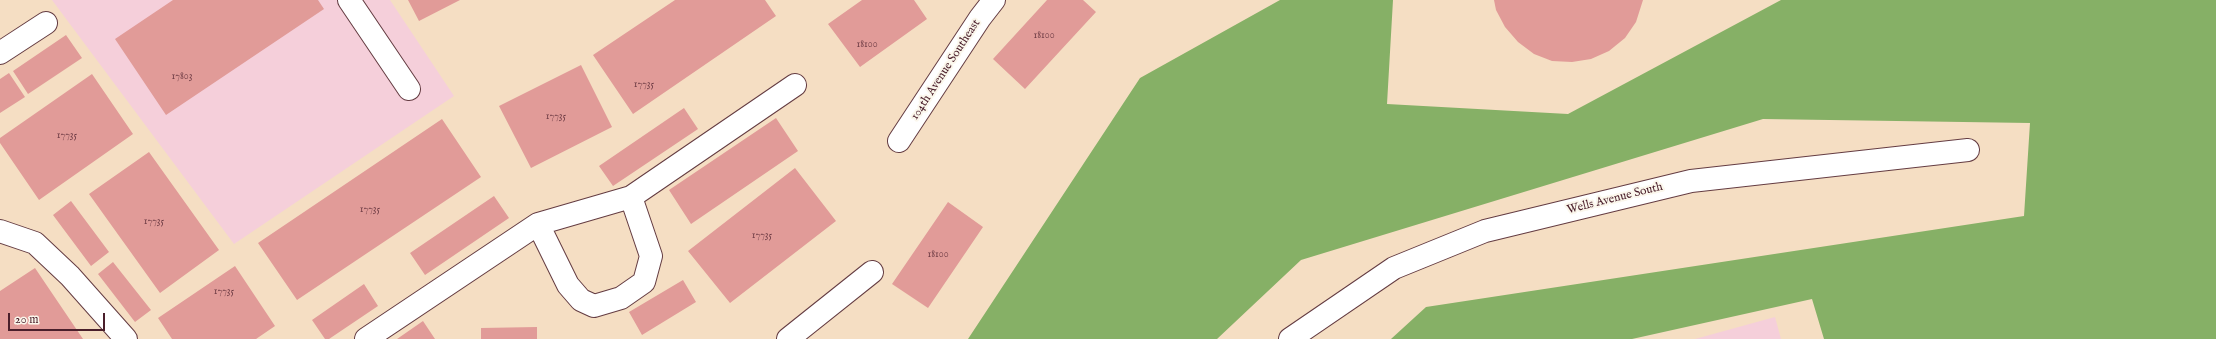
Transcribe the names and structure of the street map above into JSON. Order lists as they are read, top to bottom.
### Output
{
  "streets": {
    "street": ["104th Avenue Southeast", "Wells Avenue South"]
  },
  "house_numbers": [
    "18100",
    "18100",
    "17803",
    "17735",
    "17735",
    "17735",
    "17735",
    "17735",
    "17735",
    "18100",
    "17735"
  ],
  "scale_bar": "20 m"
}
